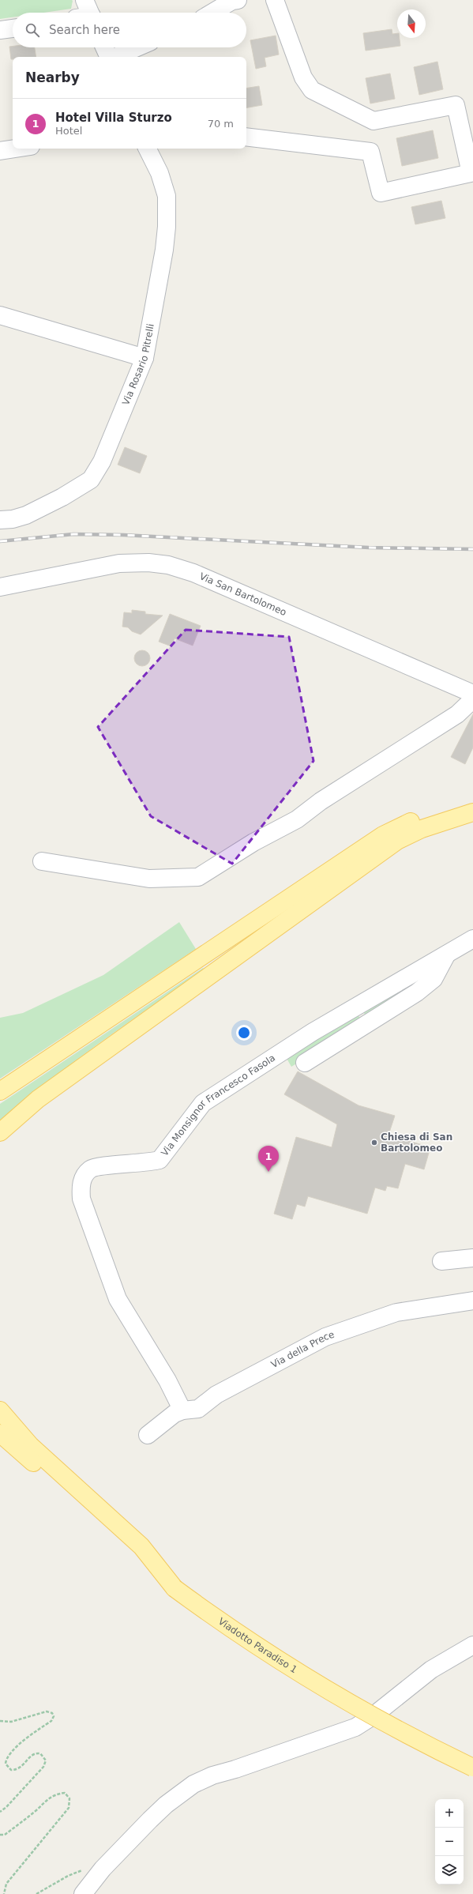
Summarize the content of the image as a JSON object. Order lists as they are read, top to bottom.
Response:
{
  "streets": {
    "main road": ["Viadotto Paradiso 1"],
    "street": [
      "Via Rosario Pitrelli",
      "Via San Bartolomeo",
      "Via Monsignor Francesco Fasola",
      "Via della Prece"
    ]
  },
  "crossings": [
    ["Via Monsignor Francesco Fasola", "Via della Prece"]
  ],
  "places": ["Chiesa di San Bartolomeo"],
  "north": "bottom",
  "page": {
    "search": "Search here",
    "heading": "Nearby",
    "list": [
      {
        "mark": "1",
        "name": "Hotel Villa Sturzo",
        "note": "Hotel",
        "value": "70 m"
      }
    ],
    "pins": "1",
    "map_buttons": ["+", "−"]
  }
}
